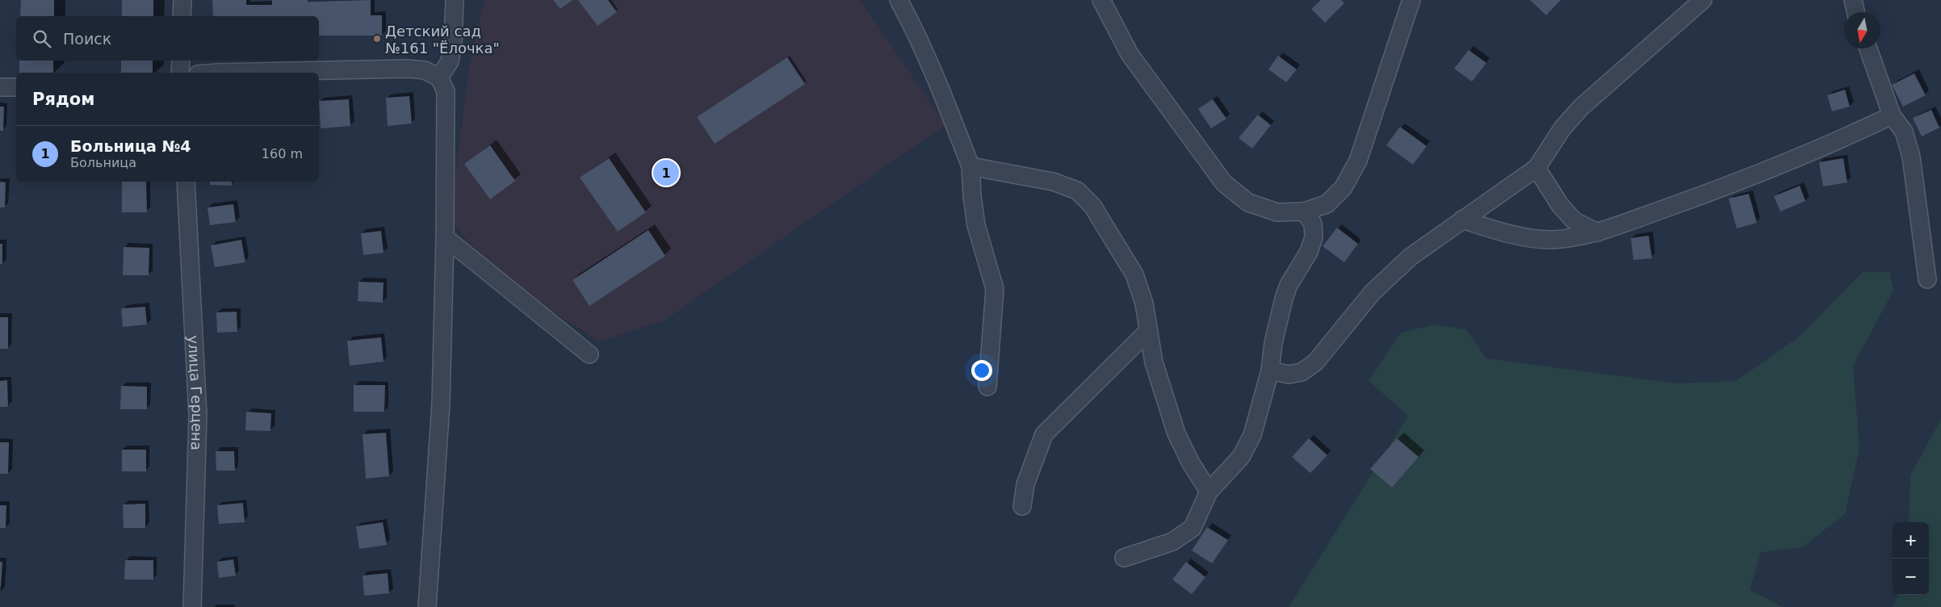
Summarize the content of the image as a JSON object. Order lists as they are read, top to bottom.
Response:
{
  "streets": {
    "street": ["улица Герцена"]
  },
  "places": ["Детский сад №161 \"Ёлочка\""],
  "north": "bottom",
  "page": {
    "search": "Поиск",
    "heading": "Рядом",
    "list": [
      {
        "mark": "1",
        "name": "Больница №4",
        "note": "Больница",
        "value": "160 m"
      }
    ],
    "pins": "1",
    "map_buttons": ["+", "−"]
  }
}
